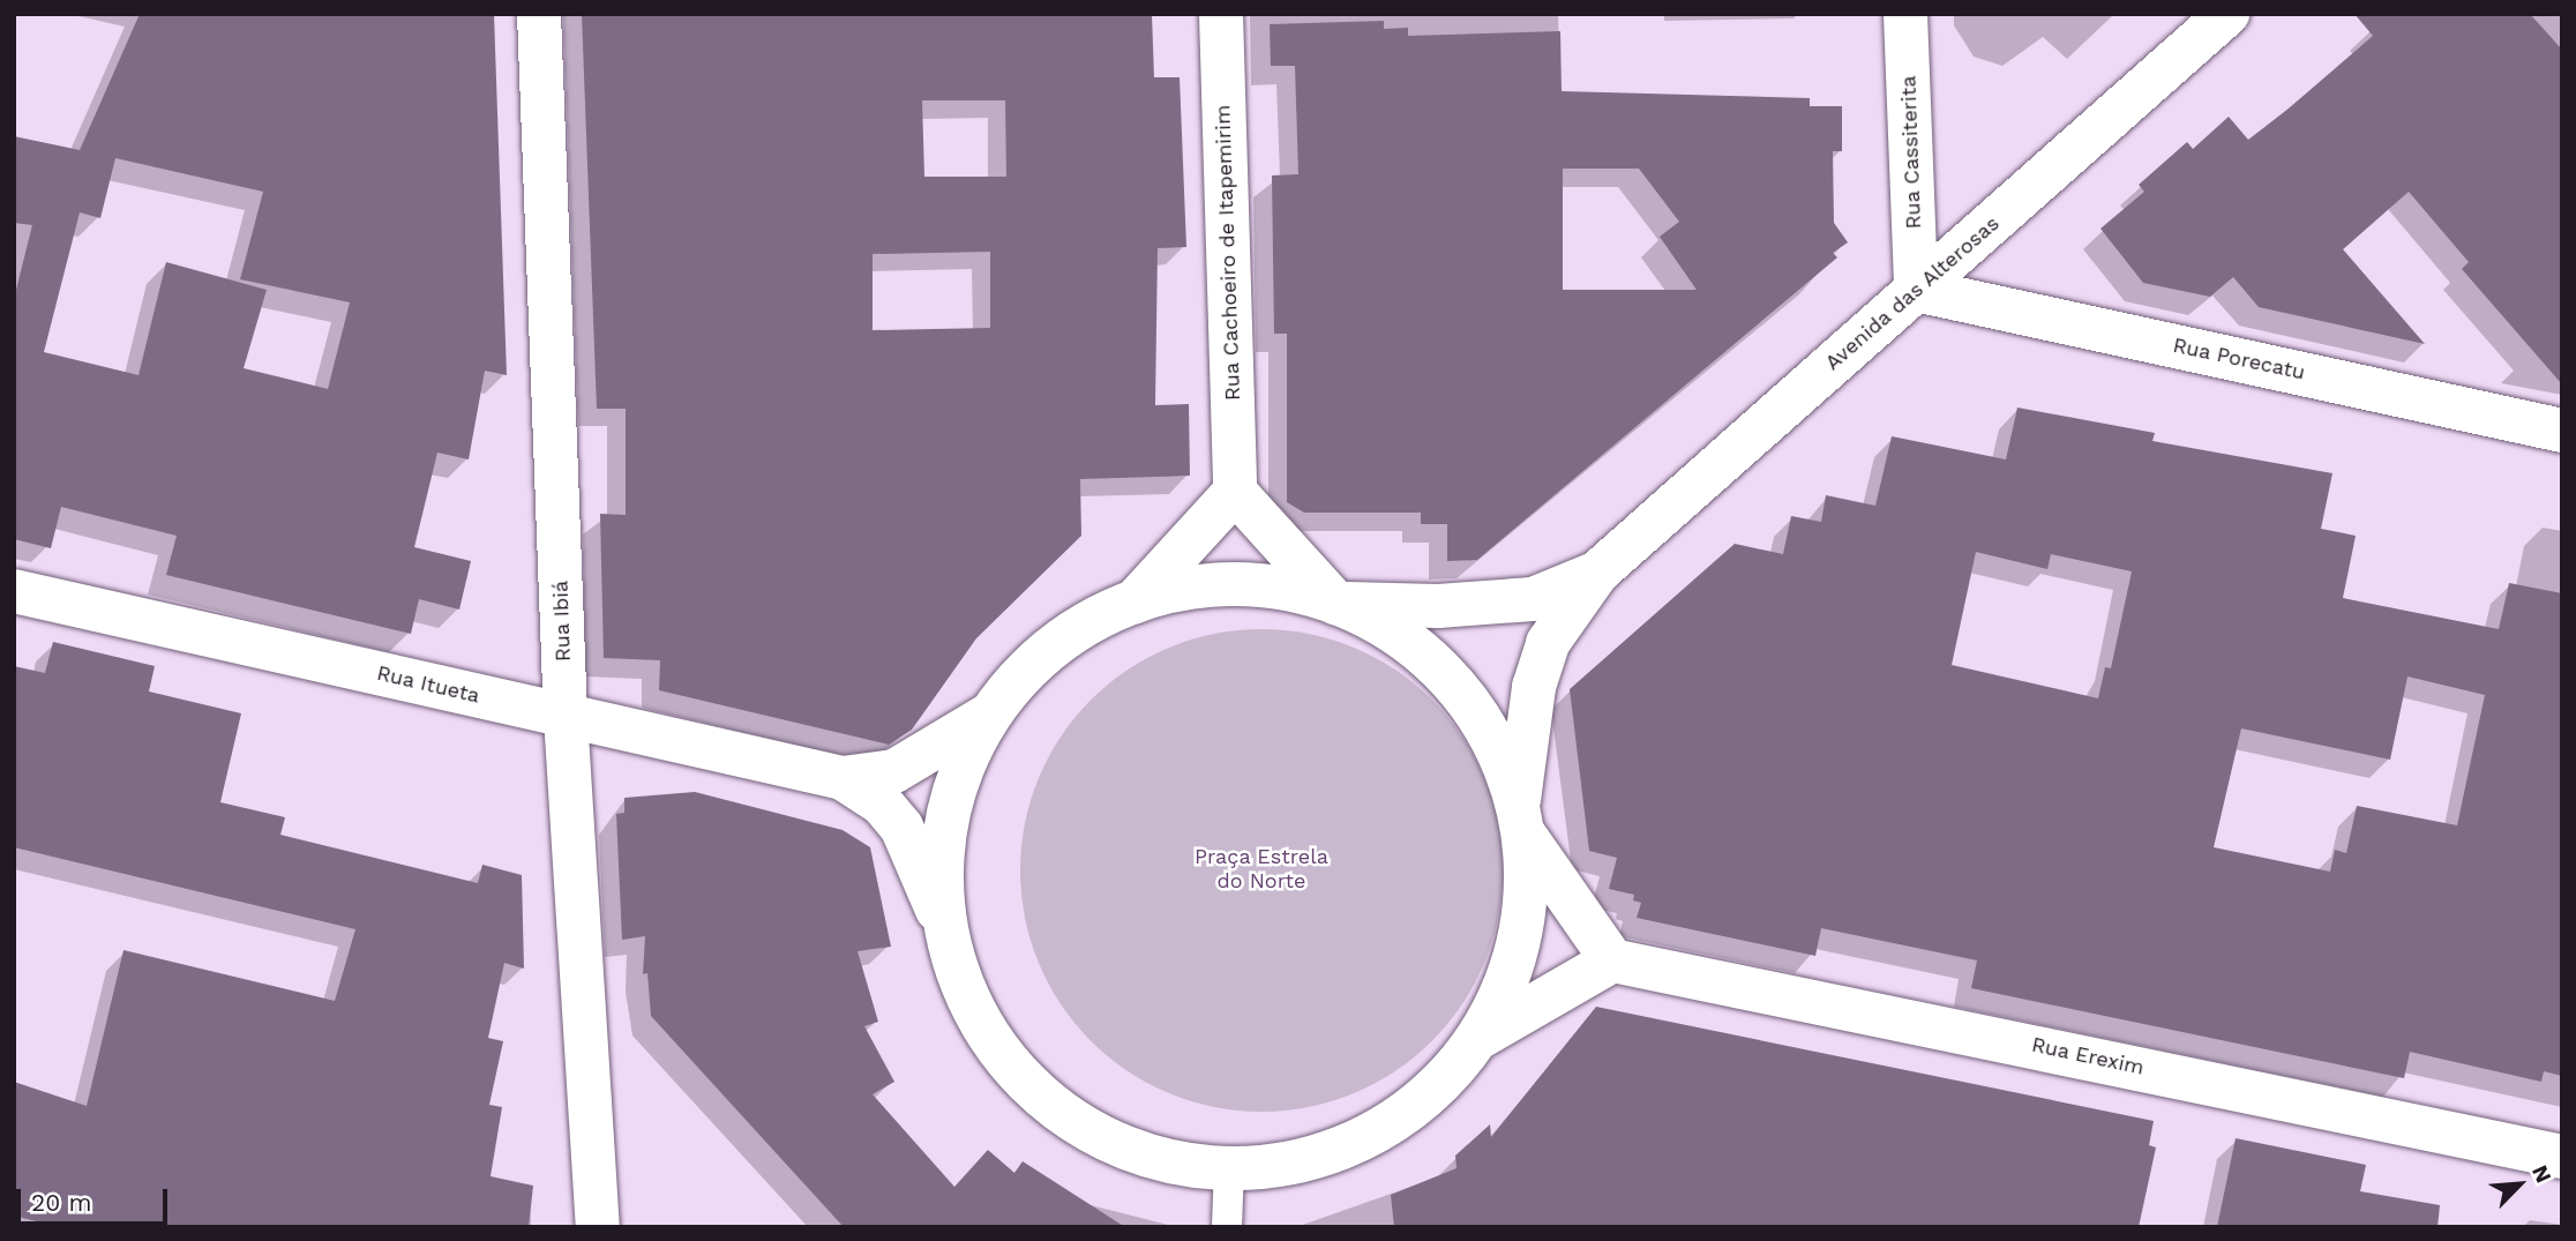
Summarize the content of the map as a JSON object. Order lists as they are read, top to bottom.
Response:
{
  "streets": {
    "street": [
      "Rua Cassiterita",
      "Rua Cachoeiro de Itapemirim",
      "Avenida das Alterosas",
      "Rua Porecatu",
      "Rua Ibiá",
      "Rua Itueta",
      "Rua Erexim"
    ]
  },
  "crossings": [
    ["Rua Cassiterita", "Avenida das Alterosas"],
    ["Rua Cassiterita", "Rua Porecatu"],
    ["Avenida das Alterosas", "Rua Porecatu"],
    ["Rua Ibiá", "Rua Itueta"]
  ],
  "parks": ["Praça Estrela do Norte"],
  "scale_bar": "20 m",
  "north": "top right"
}
